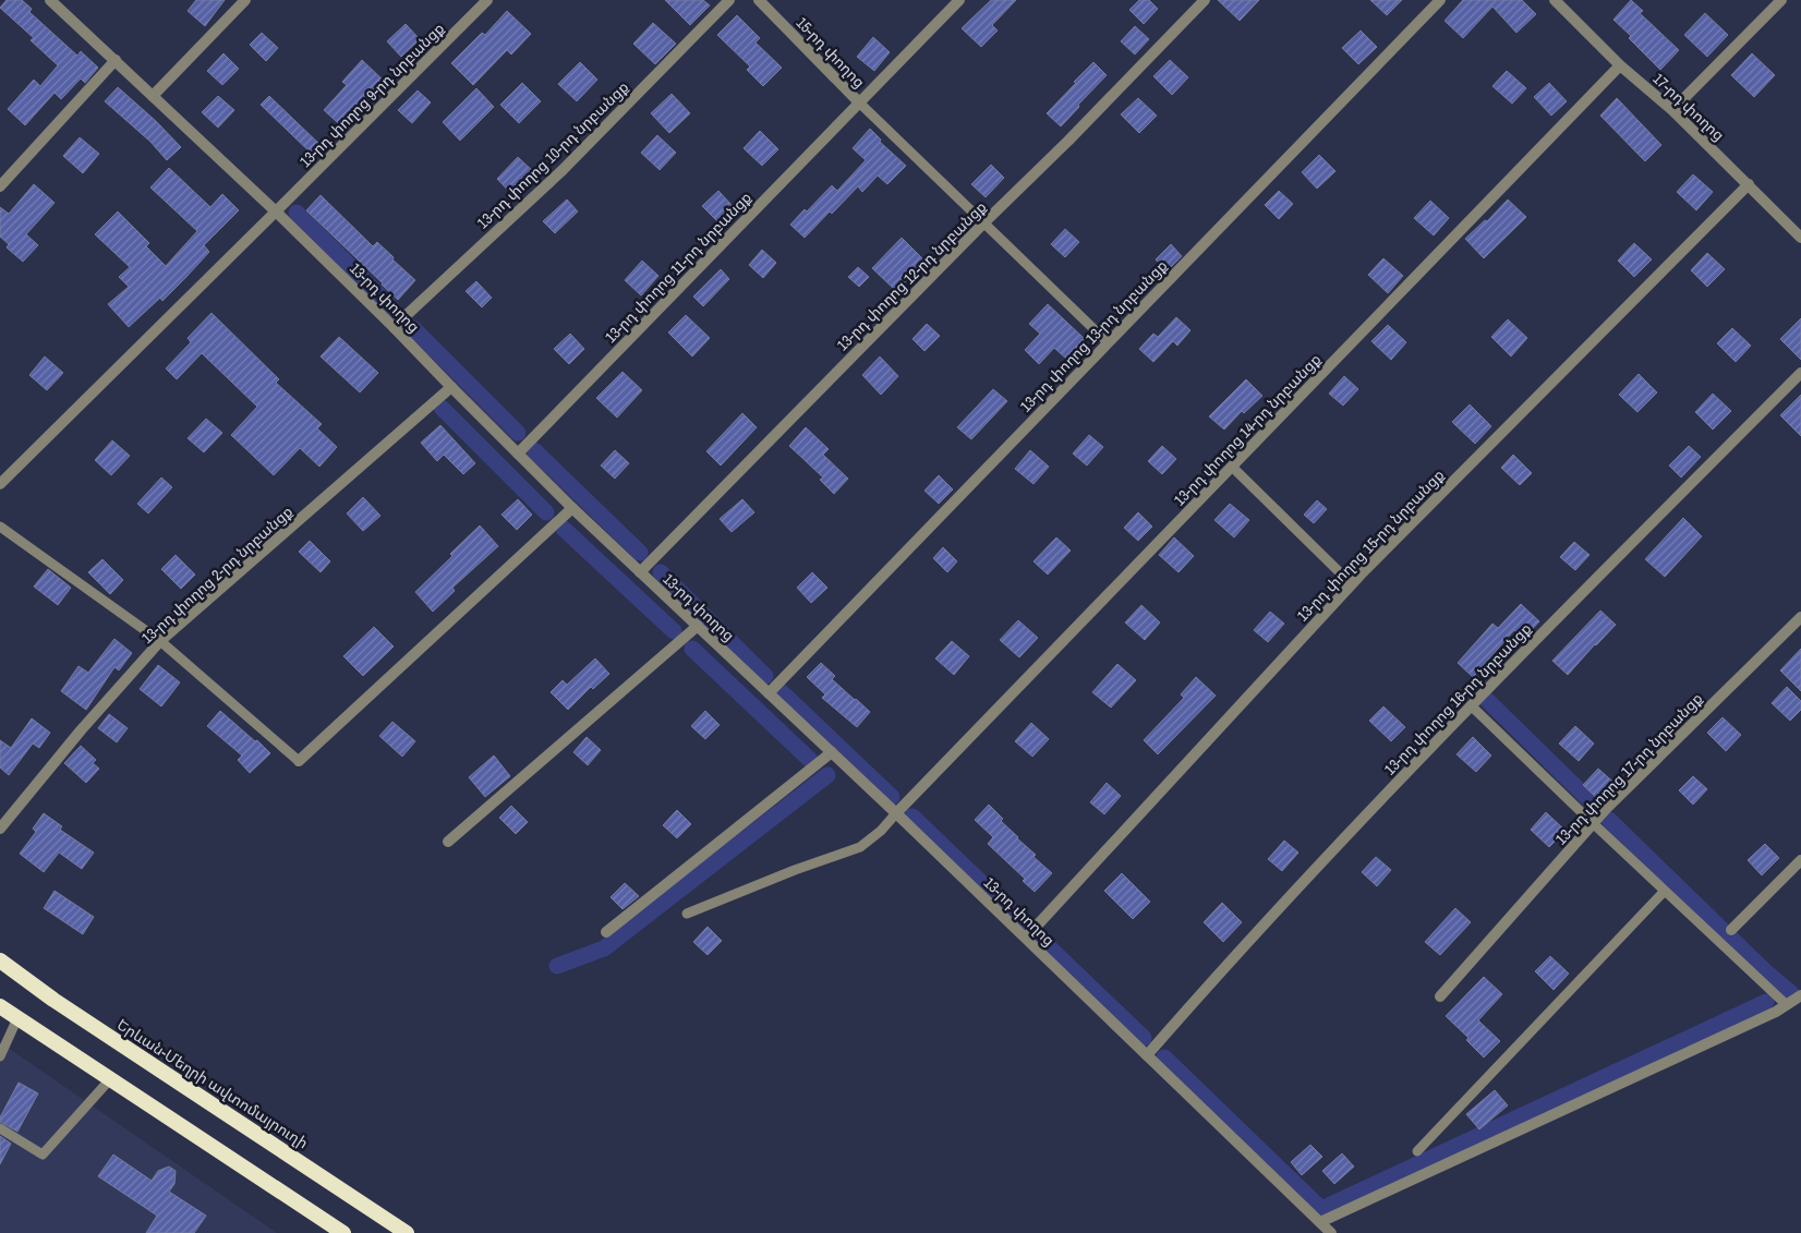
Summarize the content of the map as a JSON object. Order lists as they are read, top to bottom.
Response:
{
  "streets": {
    "highway": ["Երևան-Մեղրի ավտոմայրուղի"],
    "street": [
      "15-րդ փողոց",
      "13-րդ փողոց 9-րդ նրբանցք",
      "17-րդ փողոց",
      "13-րդ փողոց 10-րդ նրբանցք",
      "13-րդ փողոց 11-րդ նրբանցք",
      "13-րդ փողոց 12-րդ նրբանցք",
      "13-րդ փողոց",
      "13-րդ փողոց 13-րդ նրբանցք",
      "13-րդ փողոց 14-րդ նրբանցք",
      "13-րդ փողոց 15-րդ նրբանցք",
      "13-րդ փողոց 2-րդ նրբանցք",
      "13-րդ փողոց 16-րդ նրբանցք",
      "13-րդ փողոց 17-րդ նրբանցք"
    ]
  },
  "crossings": [
    ["15-րդ փողոց", "13-րդ փողոց 11-րդ նրբանցք"],
    ["13-րդ փողոց 9-րդ նրբանցք", "13-րդ փողոց"],
    ["17-րդ փողոց", "13-րդ փողոց 14-րդ նրբանցք"],
    ["17-րդ փողոց", "13-րդ փողոց 15-րդ նրբանցք"],
    ["13-րդ փողոց 10-րդ նրբանցք", "13-րդ փողոց"],
    ["13-րդ փողոց 11-րդ նրբանցք", "13-րդ փողոց"],
    ["13-րդ փողոց 12-րդ նրբանցք", "13-րդ փողոց"],
    ["13-րդ փողոց", "13-րդ փողոց 13-րդ նրբանցք"],
    ["13-րդ փողոց", "13-րդ փողոց 14-րդ նրբանցք"],
    ["13-րդ փողոց", "13-րդ փողոց 15-րդ նրբանցք"],
    ["13-րդ փողոց", "13-րդ փողոց 2-րդ նրբանցք"],
    ["13-րդ փողոց", "13-րդ փողոց 16-րդ նրբանցք"]
  ]
}
